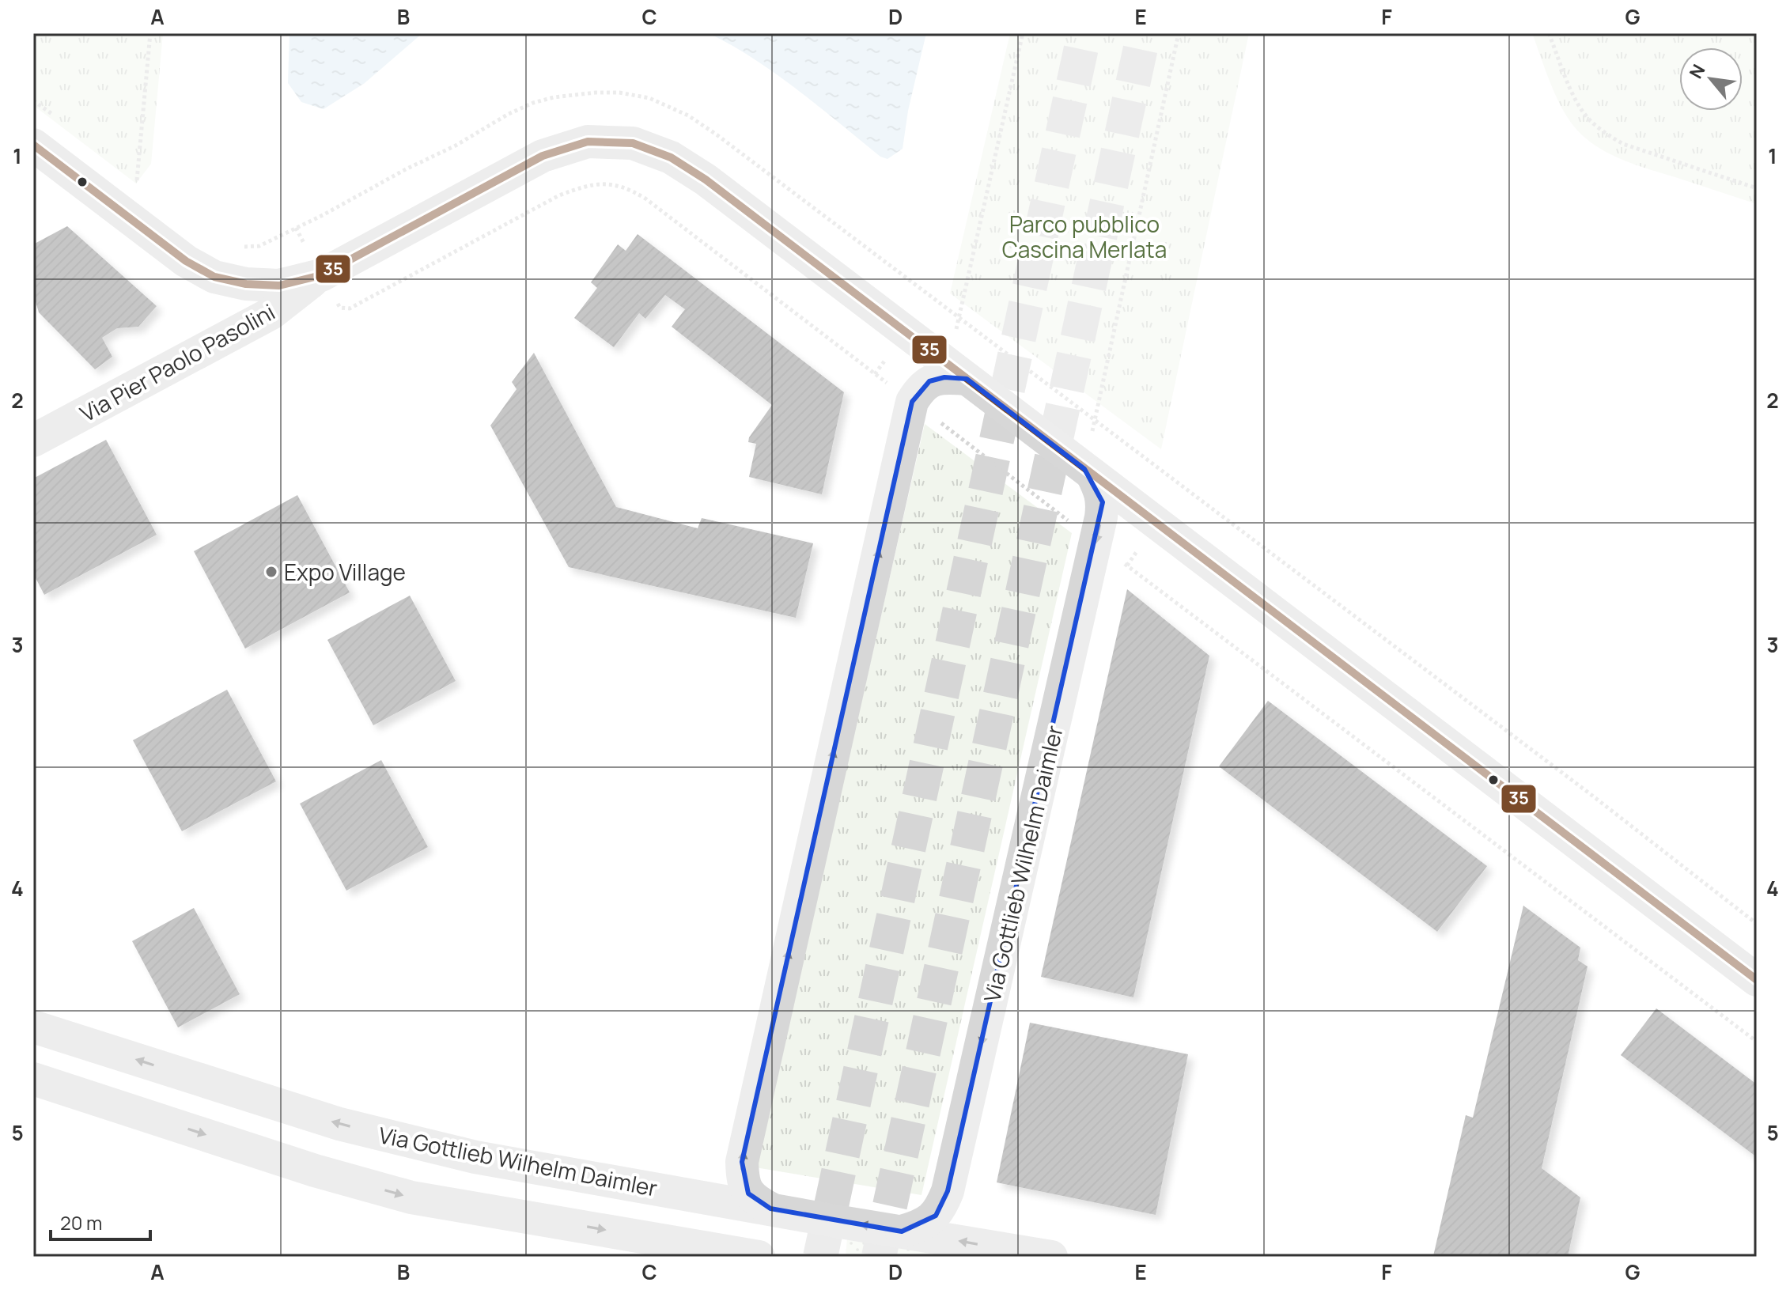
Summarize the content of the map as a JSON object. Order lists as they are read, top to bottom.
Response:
{
  "streets": {
    "street": ["Via Pier Paolo Pasolini", "Via Gottlieb Wilhelm Daimler"]
  },
  "crossings": [
    ["Via Pier Paolo Pasolini", "Via Gottlieb Wilhelm Daimler"]
  ],
  "parks": ["Parco pubblico Cascina Merlata"],
  "places": ["Expo Village"],
  "lines": ["transit line 35"],
  "scale_bar": "20 m",
  "north": "top left",
  "grid": {
    "columns": [
      "A",
      "B",
      "C",
      "D",
      "E",
      "F",
      "G"
    ],
    "rows": [
      "1",
      "2",
      "3",
      "4",
      "5"
    ]
  }
}
